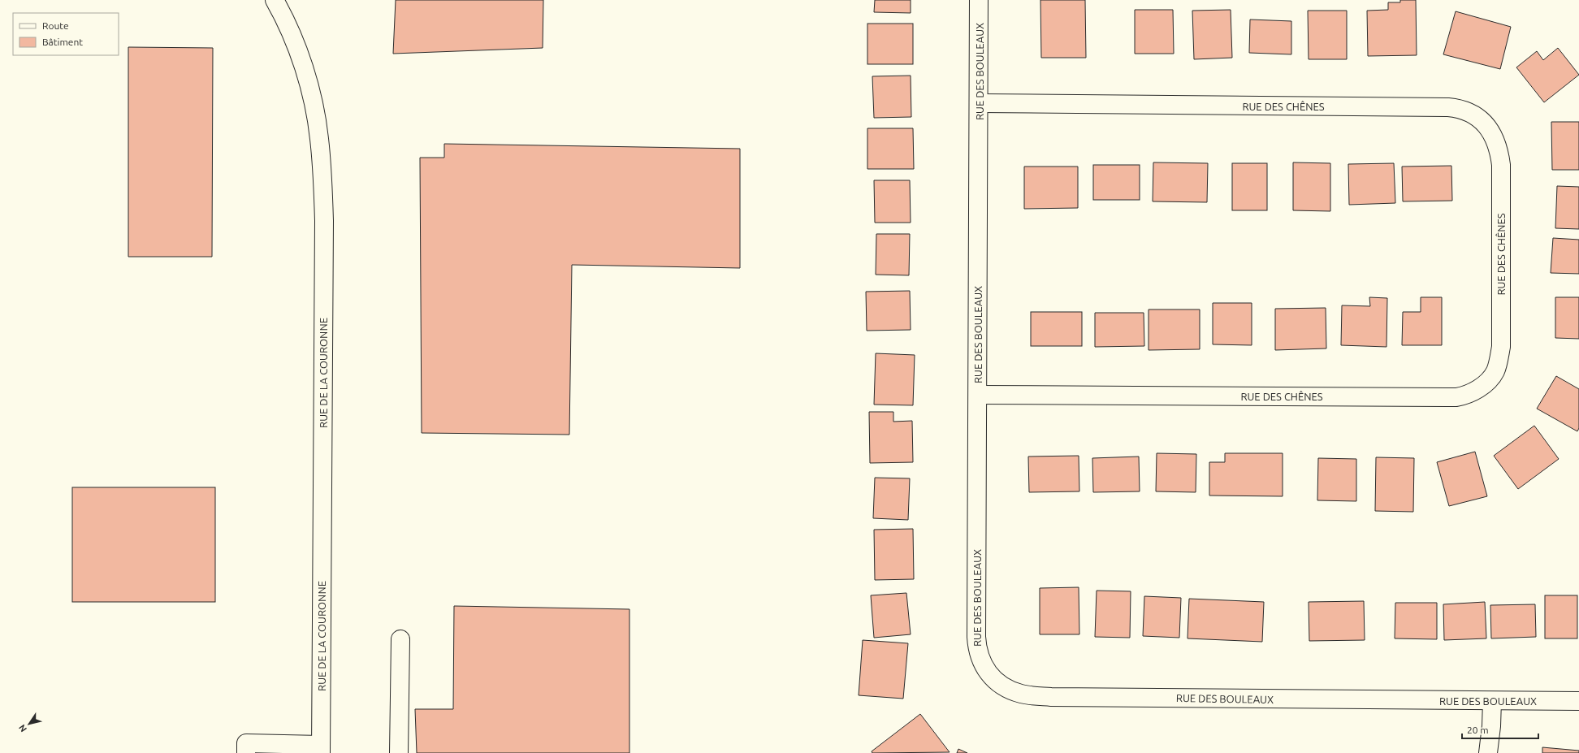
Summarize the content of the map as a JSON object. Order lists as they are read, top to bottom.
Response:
{
  "streets": {
    "street": ["RUE DES BOULEAUX", "RUE DES CHÊNES", "RUE DE LA COURONNE"]
  },
  "crossings": [
    ["RUE DES BOULEAUX", "RUE DES CHÊNES"]
  ],
  "legend": ["Route", "Bâtiment"],
  "scale_bar": "20 m",
  "north": "bottom left"
}
